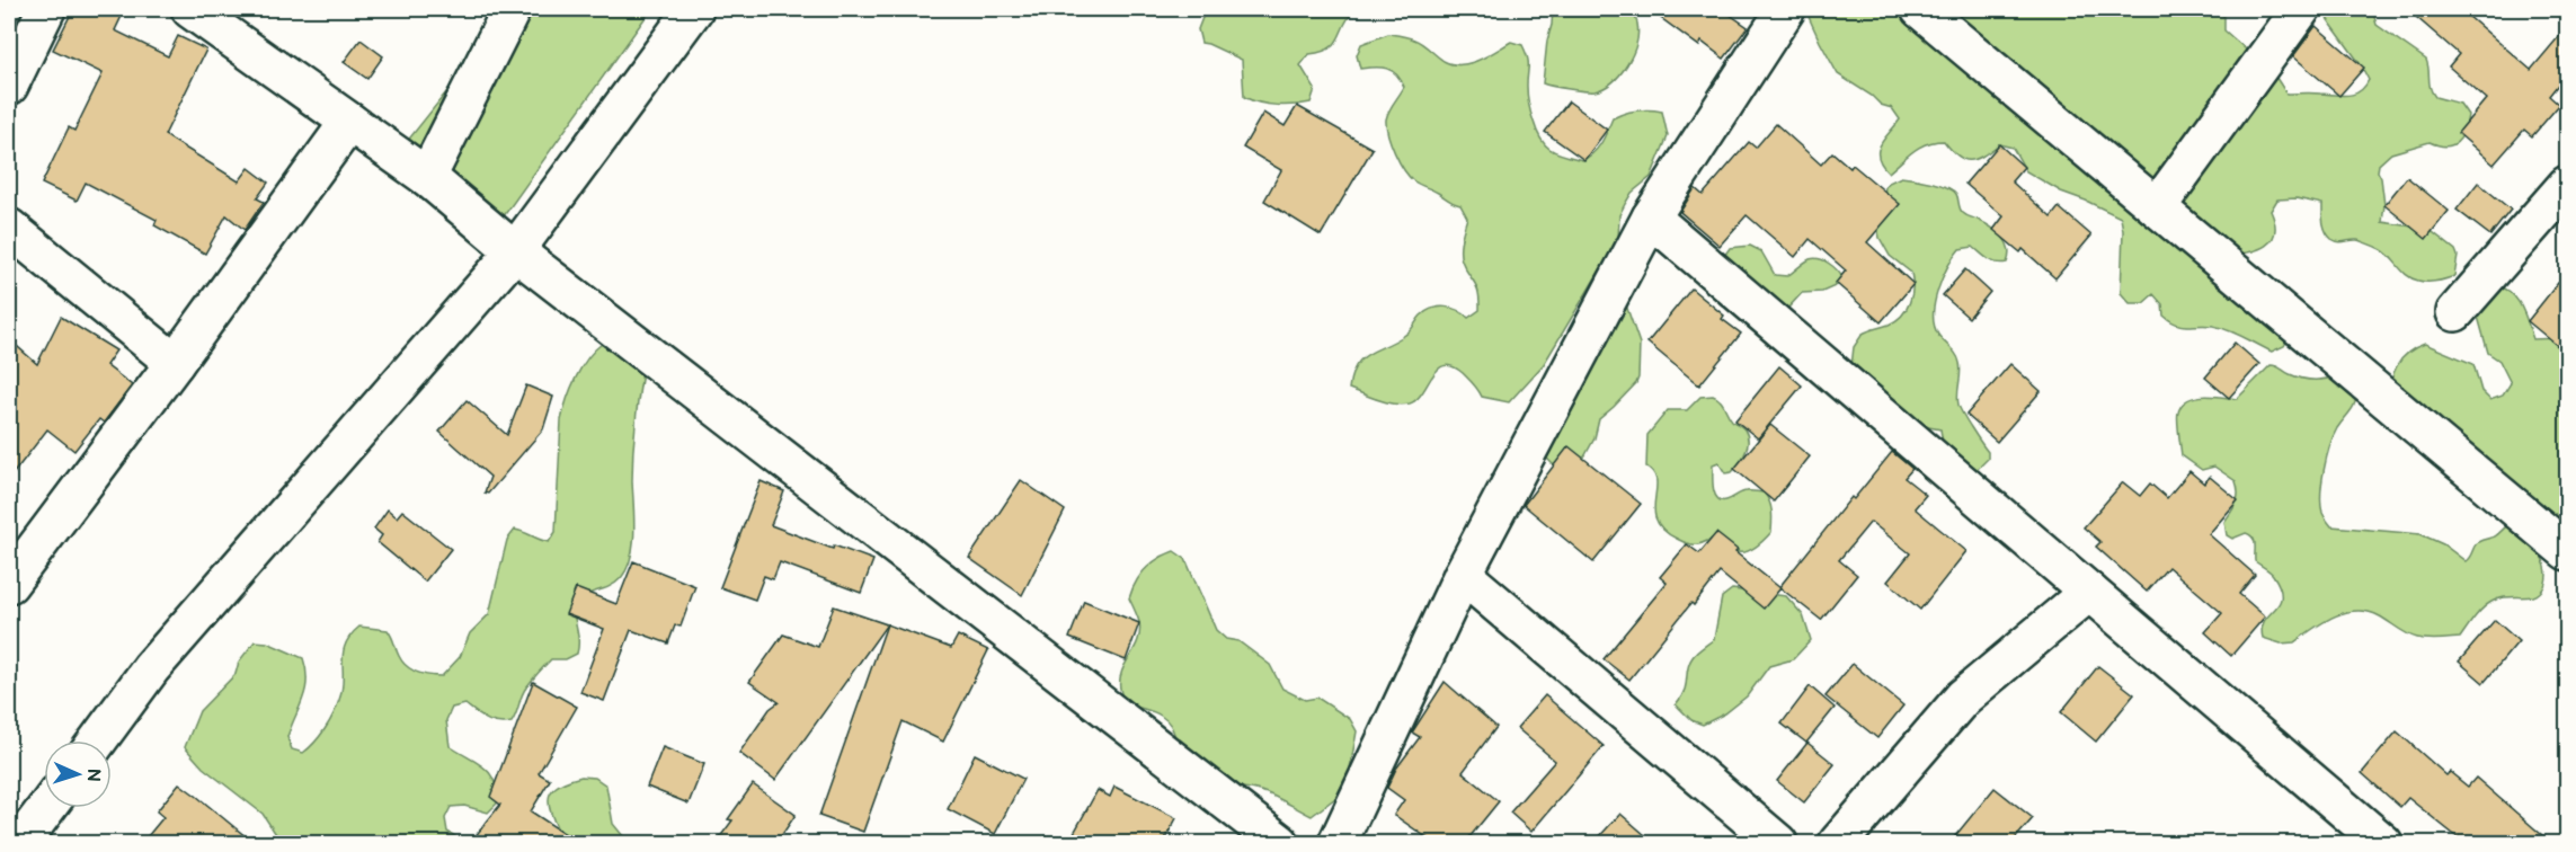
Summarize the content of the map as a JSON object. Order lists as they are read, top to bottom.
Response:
{
  "north": "right"
}
